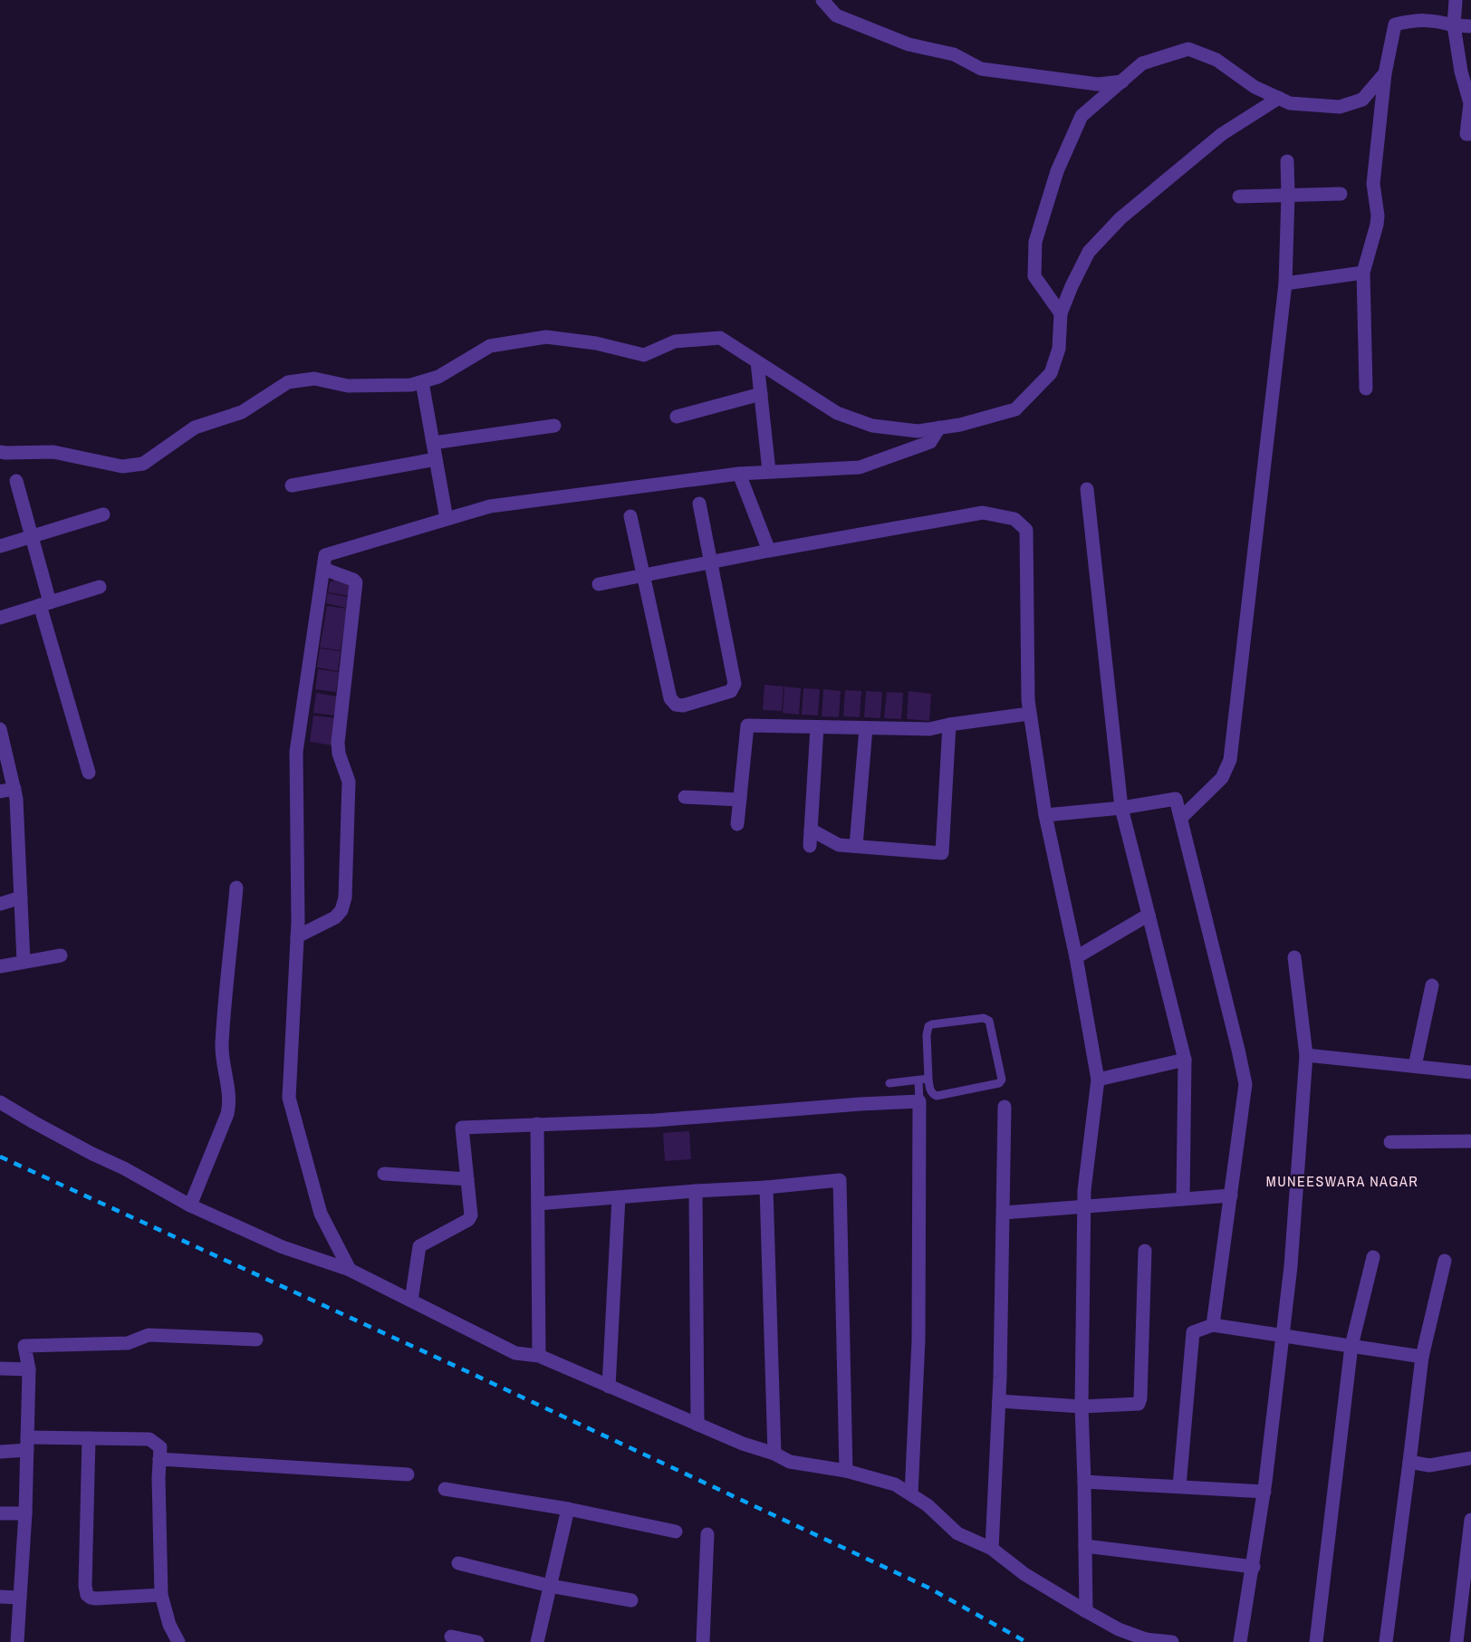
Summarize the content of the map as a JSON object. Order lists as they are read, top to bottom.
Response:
{
  "districts": ["MUNEESWARA NAGAR"]
}
